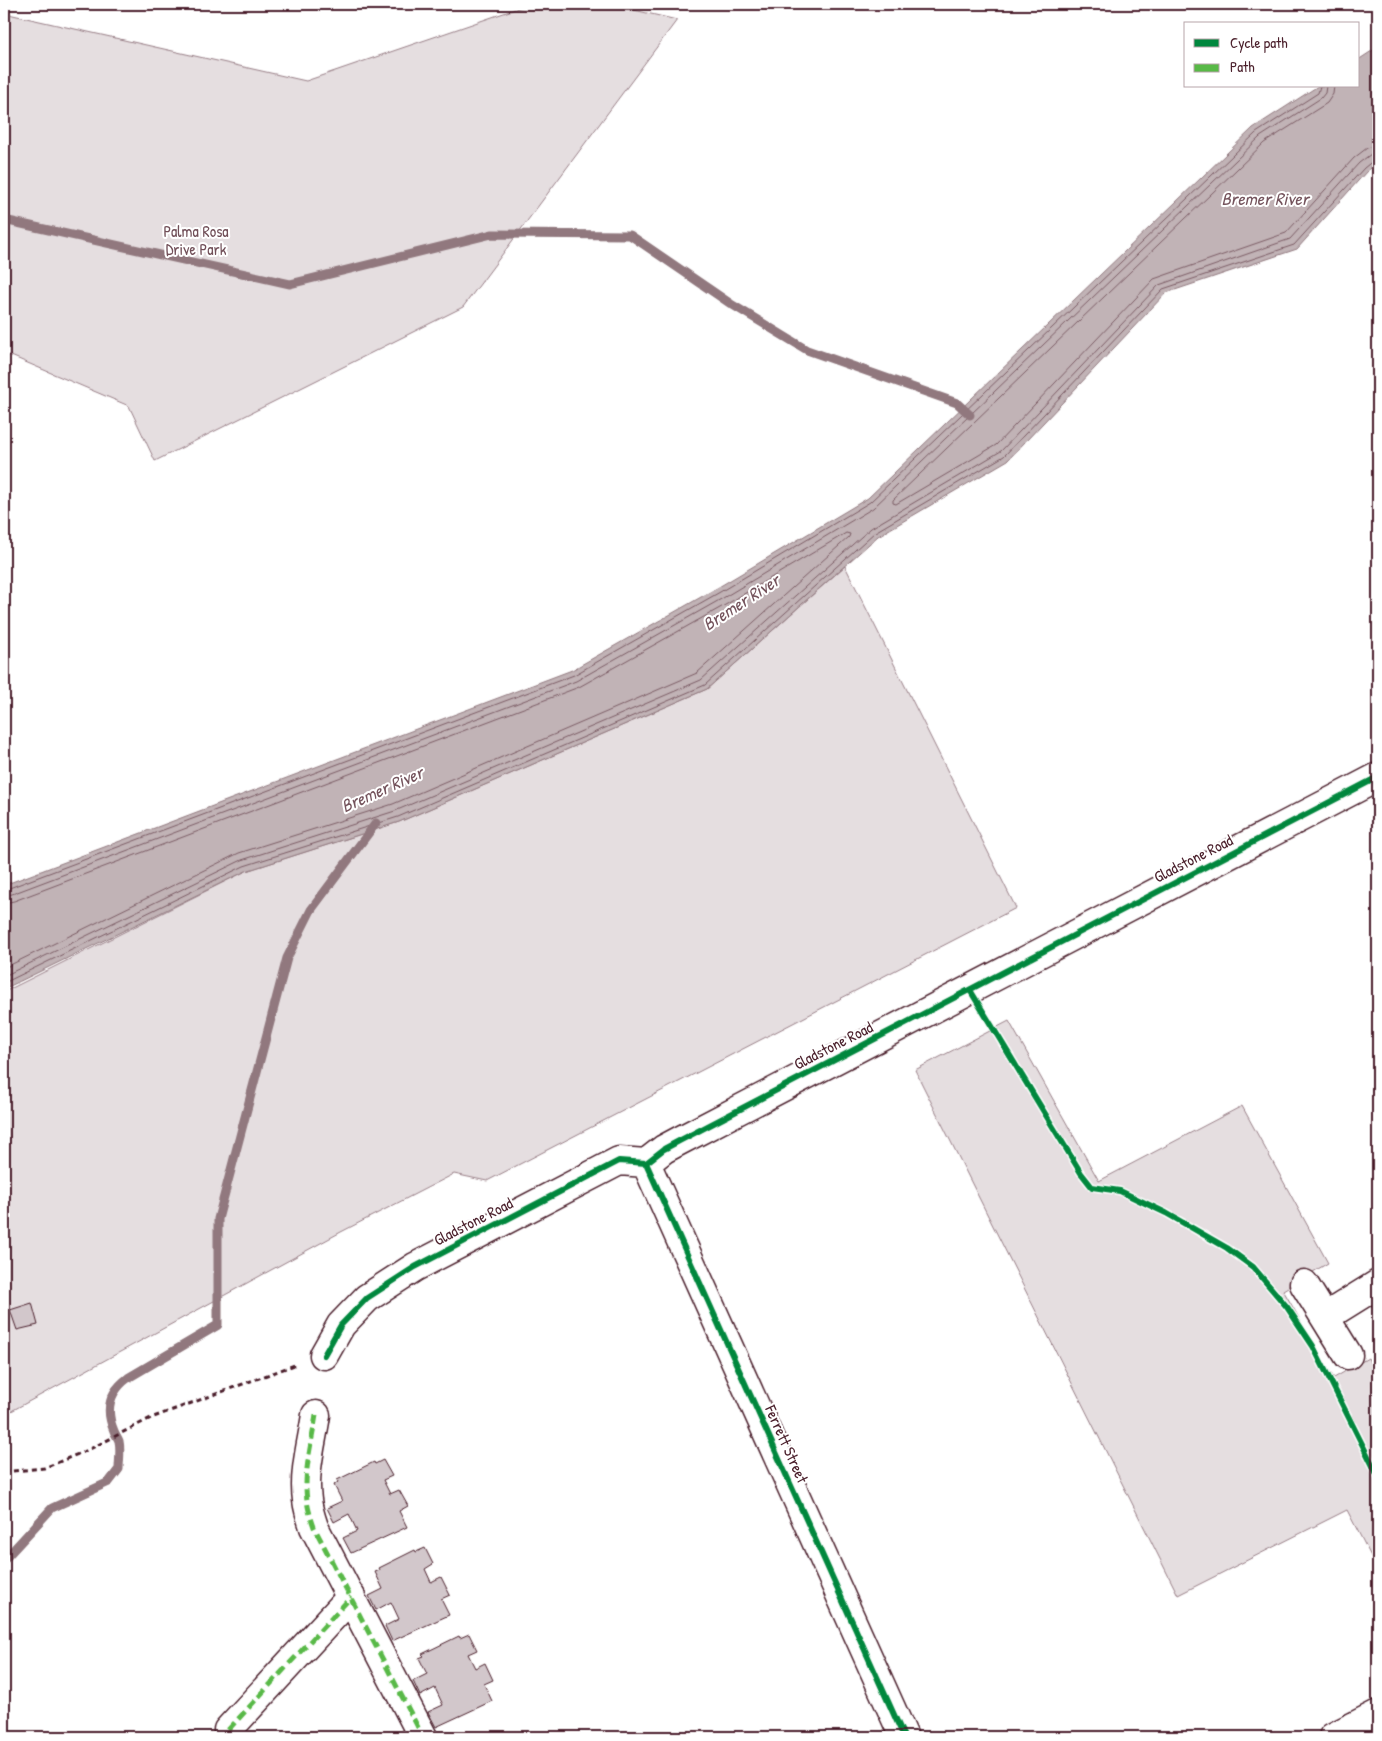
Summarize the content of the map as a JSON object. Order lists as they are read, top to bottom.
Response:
{
  "streets": {
    "street": ["Gladstone Road", "Ferrett Street"]
  },
  "crossings": [
    ["Gladstone Road", "Ferrett Street"]
  ],
  "water": ["Bremer River"],
  "parks": ["Palma Rosa Drive Park"],
  "legend": ["Cycle path", "Path"]
}
